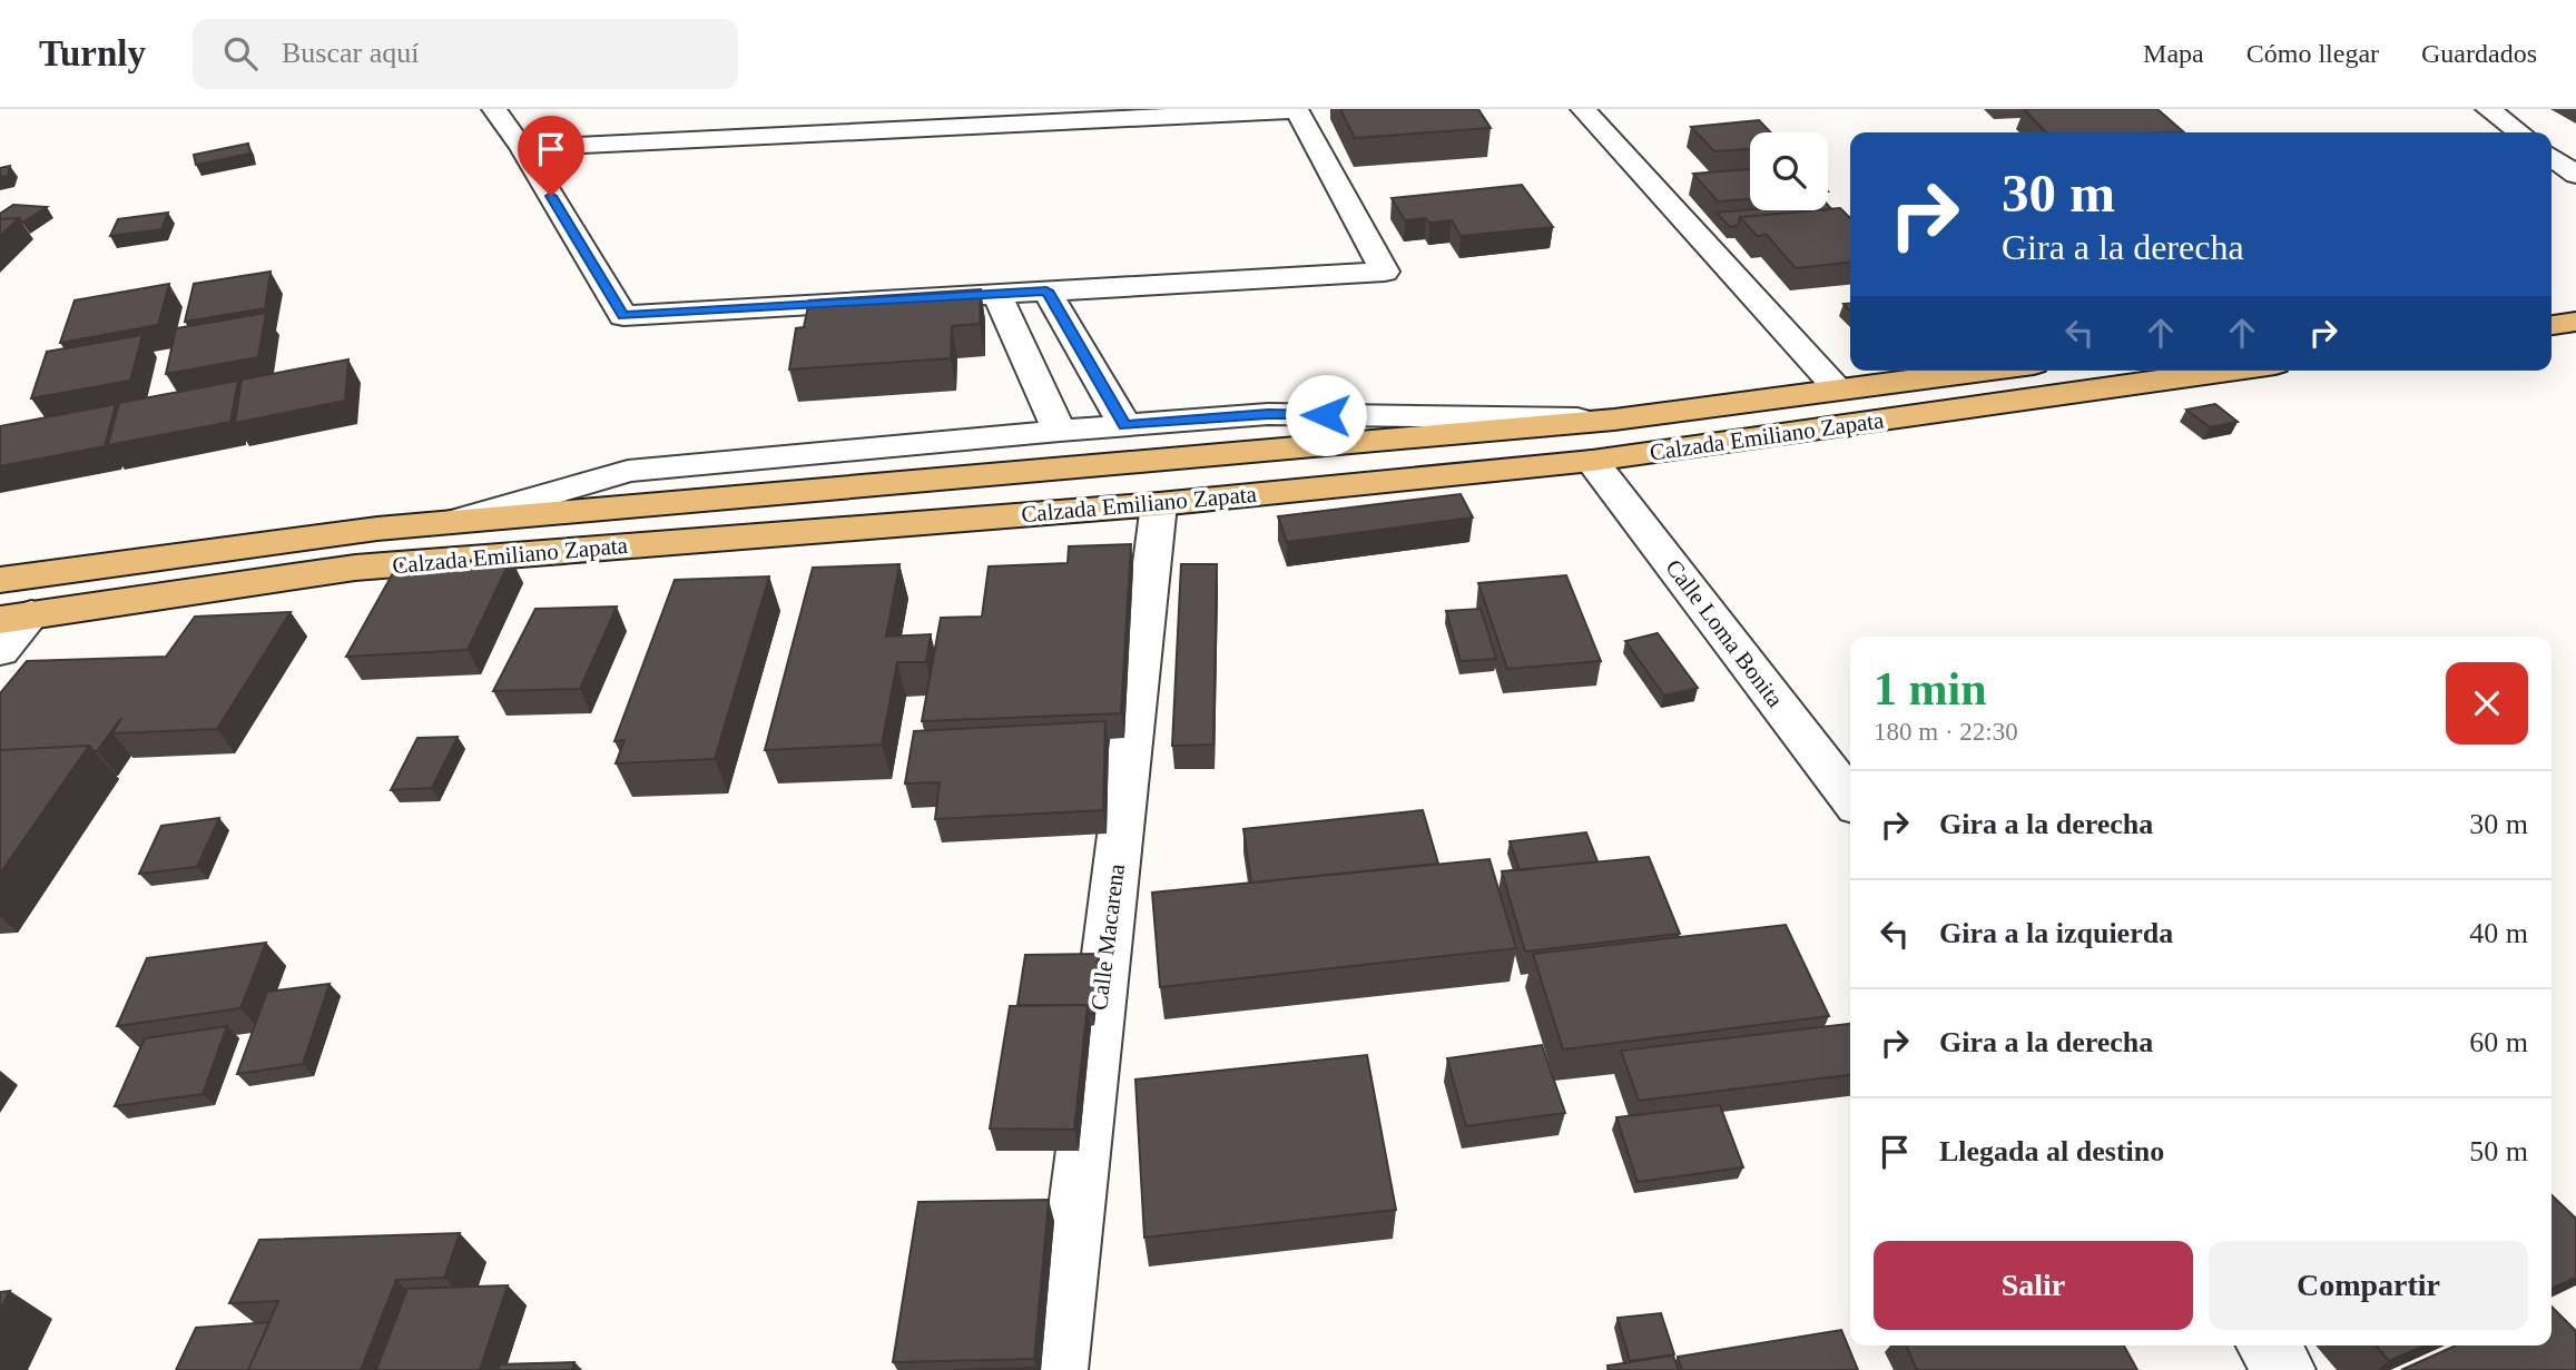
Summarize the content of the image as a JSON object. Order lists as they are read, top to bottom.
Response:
{
  "streets": {
    "main road": ["Calzada Emiliano Zapata"],
    "street": ["Calle Loma Bonita", "Calle Macarena"]
  },
  "crossings": [
    ["Calzada Emiliano Zapata", "Calle Loma Bonita"],
    ["Calzada Emiliano Zapata", "Calle Macarena"]
  ],
  "page": {
    "header": "Turnly",
    "search": "Buscar aquí",
    "nav": ["Mapa", "Cómo llegar", "Guardados"],
    "turn": ["30 m", "Gira a la derecha"],
    "heading": ["1 min", "180 m · 22:30"],
    "list": [
      {
        "name": "Gira a la derecha",
        "value": "30 m"
      },
      {
        "name": "Gira a la izquierda",
        "value": "40 m"
      },
      {
        "name": "Gira a la derecha",
        "value": "60 m"
      },
      {
        "name": "Llegada al destino",
        "value": "50 m"
      }
    ],
    "buttons": ["Salir", "Compartir"]
  }
}
